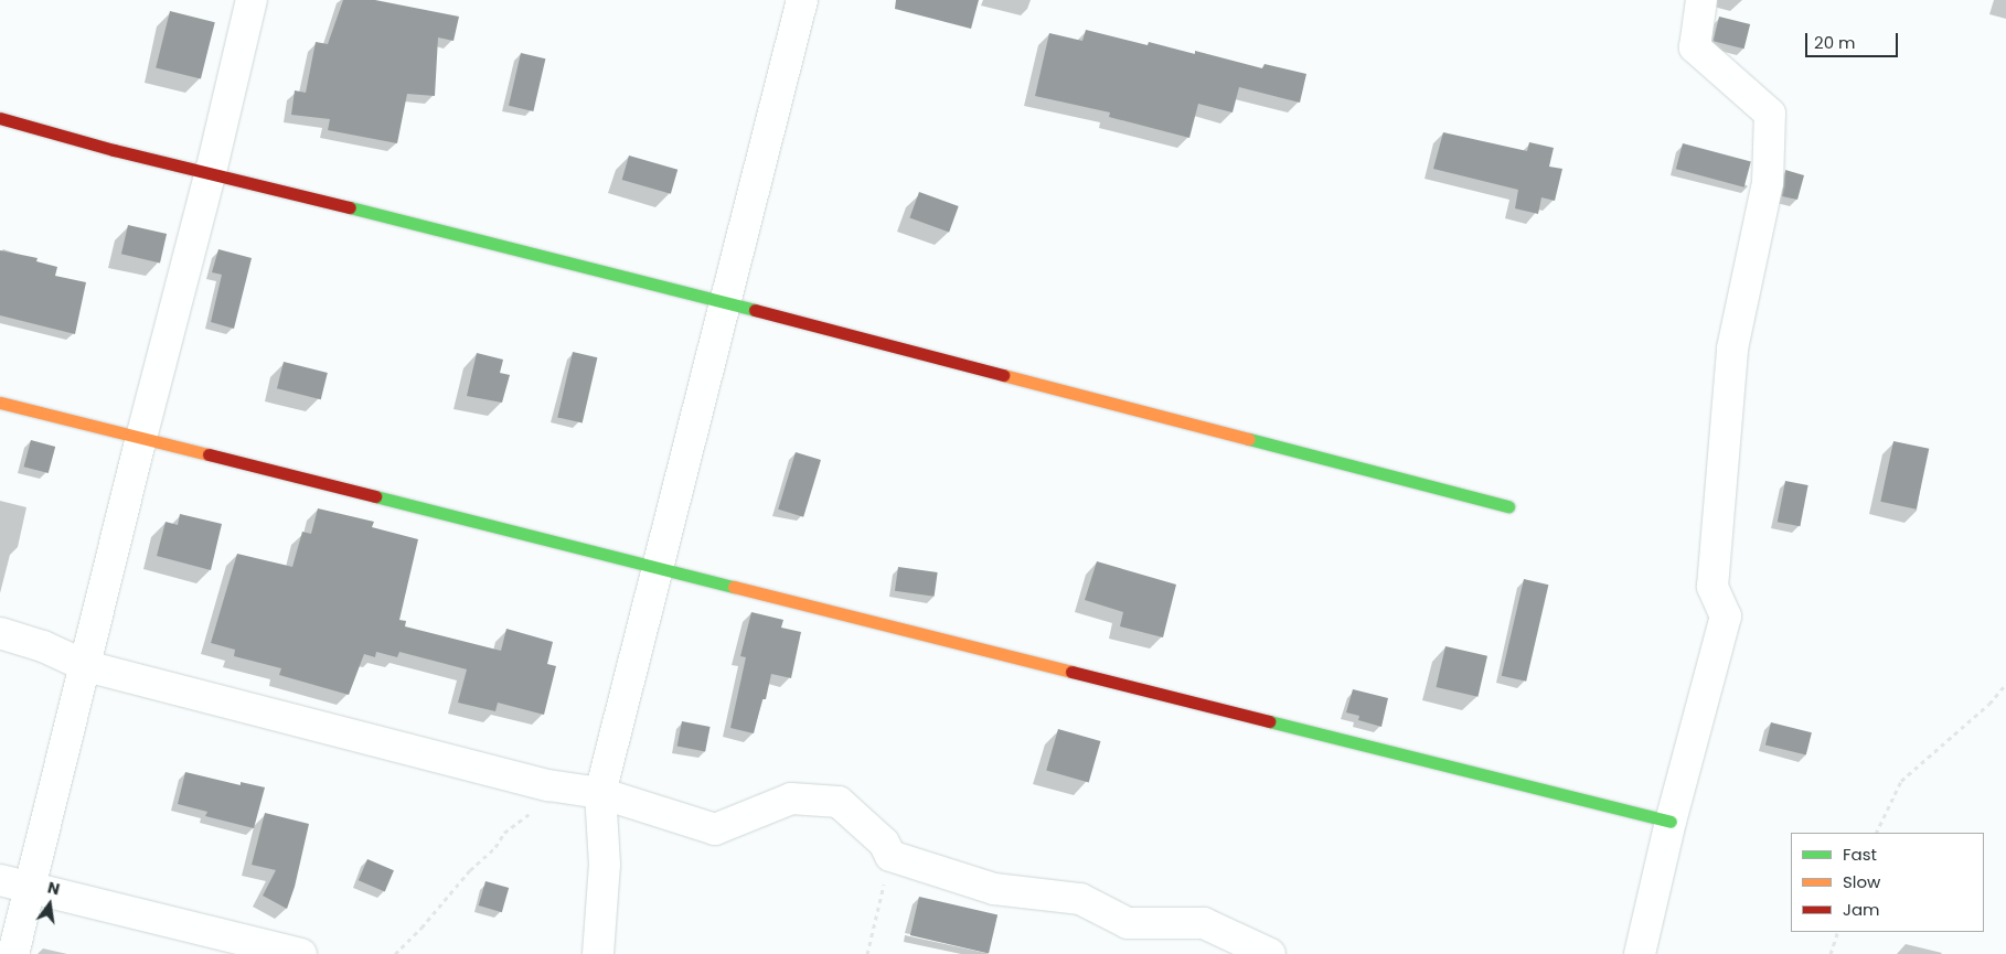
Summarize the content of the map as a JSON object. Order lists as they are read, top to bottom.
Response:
{
  "legend": ["Fast", "Slow", "Jam"],
  "scale_bar": "20 m",
  "north": "top"
}
